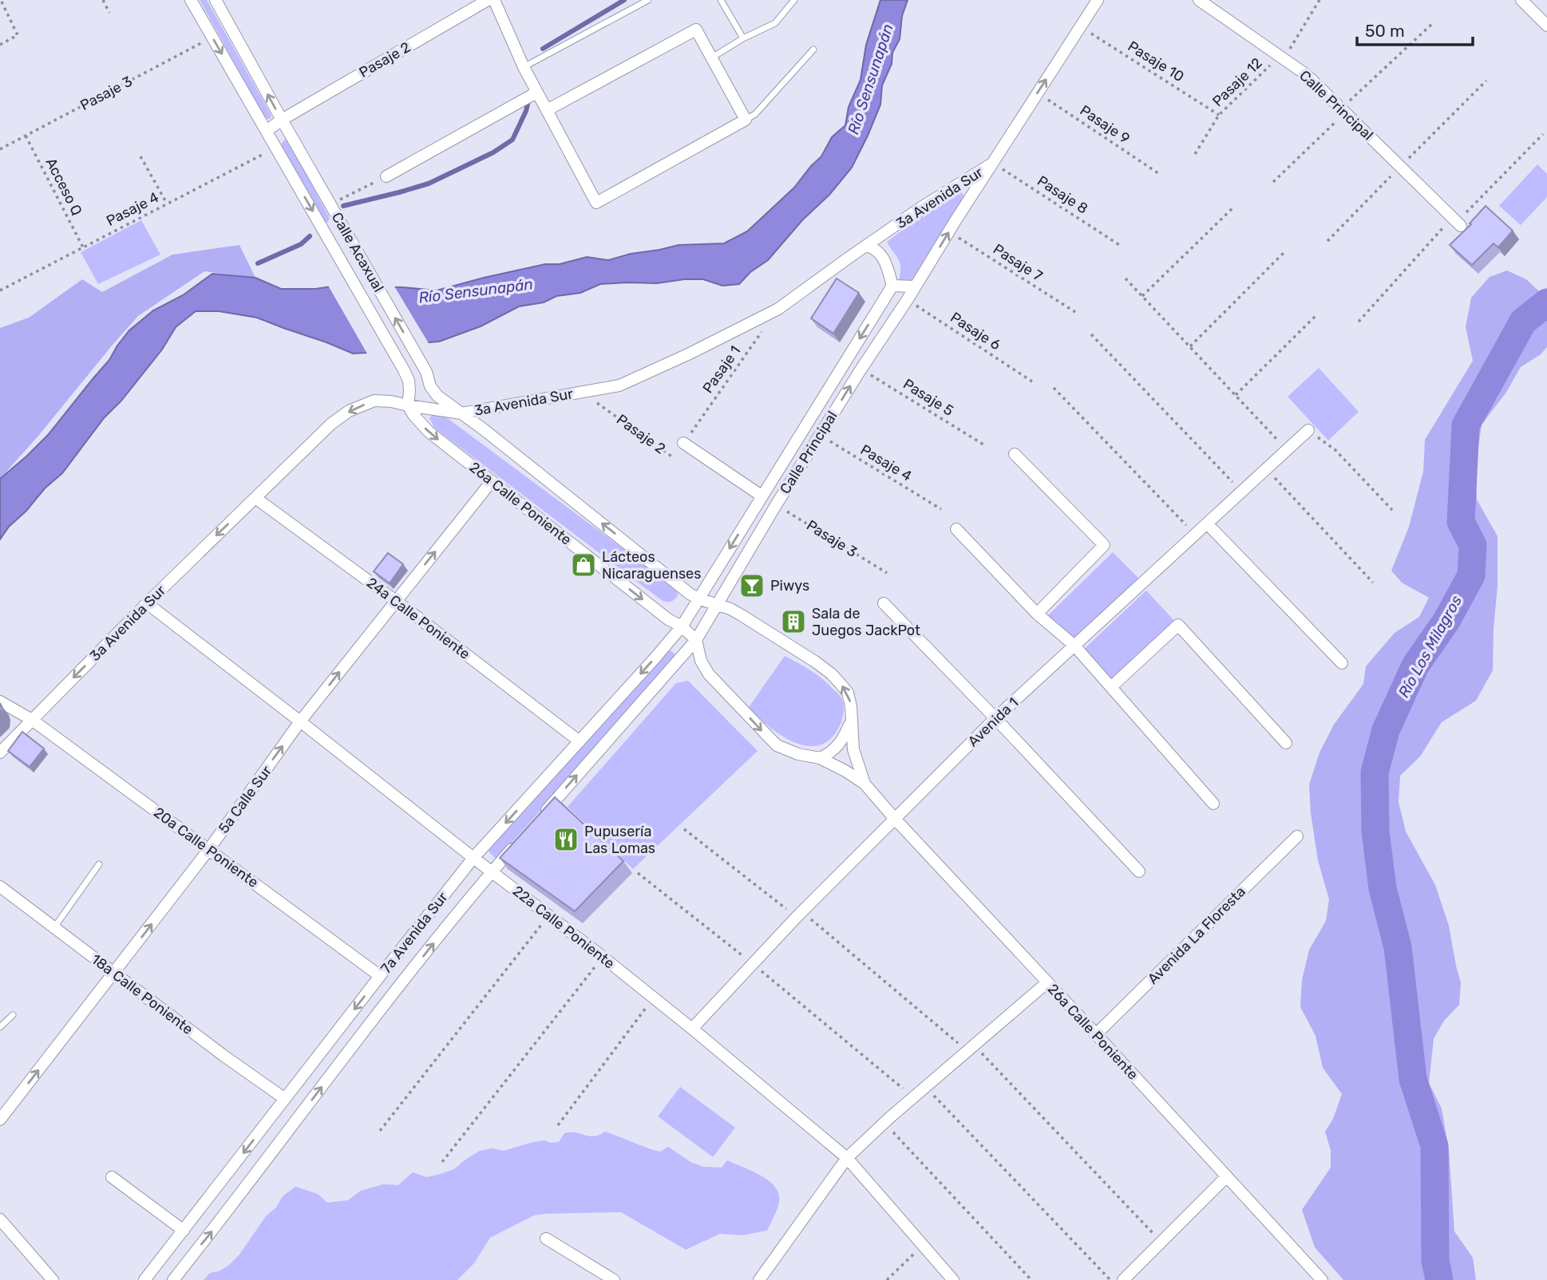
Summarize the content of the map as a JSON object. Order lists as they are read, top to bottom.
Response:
{
  "streets": {
    "street": [
      "Pasaje 2",
      "Calle Principal",
      "3a Avenida Sur",
      "Calle Acaxual",
      "26a Calle Poniente",
      "24a Calle Poniente",
      "Avenida 1",
      "5a Calle Sur",
      "20a Calle Poniente",
      "22a Calle Poniente",
      "7a Avenida Sur",
      "Avenida La Floresta",
      "18a Calle Poniente"
    ],
    "path": [
      "Pasaje 10",
      "Pasaje 12",
      "Pasaje 3",
      "Pasaje 9",
      "Acceso Q",
      "Pasaje 8",
      "Pasaje 4",
      "Pasaje 7",
      "Pasaje 6",
      "Pasaje 1",
      "Pasaje 5"
    ]
  },
  "crossings": [
    ["Pasaje 2", "3a Avenida Sur"],
    ["Pasaje 2", "Calle Acaxual"],
    ["Pasaje 10", "Pasaje 12"],
    ["Pasaje 10", "Calle Principal"],
    ["Pasaje 12", "Calle Principal"],
    ["Pasaje 3", "Calle Principal"],
    ["Pasaje 3", "Acceso Q"],
    ["Pasaje 3", "Calle Acaxual"],
    ["Calle Principal", "Pasaje 9"],
    ["Calle Principal", "Pasaje 8"],
    ["Calle Principal", "3a Avenida Sur"],
    ["Calle Principal", "Pasaje 4"],
    ["Calle Principal", "Pasaje 7"],
    ["Calle Principal", "Pasaje 6"],
    ["Calle Principal", "Pasaje 5"],
    ["Calle Principal", "26a Calle Poniente"],
    ["Calle Principal", "7a Avenida Sur"],
    ["Acceso Q", "Pasaje 4"],
    ["Pasaje 8", "3a Avenida Sur"],
    ["3a Avenida Sur", "Calle Acaxual"],
    ["3a Avenida Sur", "Pasaje 1"],
    ["3a Avenida Sur", "26a Calle Poniente"],
    ["3a Avenida Sur", "24a Calle Poniente"],
    ["3a Avenida Sur", "20a Calle Poniente"],
    ["3a Avenida Sur", "22a Calle Poniente"],
    ["Pasaje 4", "Calle Acaxual"],
    ["Calle Acaxual", "26a Calle Poniente"],
    ["26a Calle Poniente", "Avenida 1"],
    ["26a Calle Poniente", "5a Calle Sur"],
    ["26a Calle Poniente", "7a Avenida Sur"],
    ["26a Calle Poniente", "Avenida La Floresta"],
    ["24a Calle Poniente", "5a Calle Sur"],
    ["24a Calle Poniente", "7a Avenida Sur"],
    ["Avenida 1", "22a Calle Poniente"],
    ["5a Calle Sur", "20a Calle Poniente"],
    ["5a Calle Sur", "22a Calle Poniente"],
    ["5a Calle Sur", "18a Calle Poniente"],
    ["20a Calle Poniente", "7a Avenida Sur"],
    ["22a Calle Poniente", "7a Avenida Sur"],
    ["7a Avenida Sur", "18a Calle Poniente"]
  ],
  "one_way": ["3a Avenida Sur", "5a Calle Sur"],
  "water": ["Río Sensunapán", "Río Los Milagros"],
  "places": {
    "shop": ["Lácteos Nicaraguenses"],
    "bar": ["Piwys"],
    "building": ["Sala de Juegos JackPot"],
    "restaurant": ["Pupusería Las Lomas"]
  },
  "scale_bar": "50 m"
}
